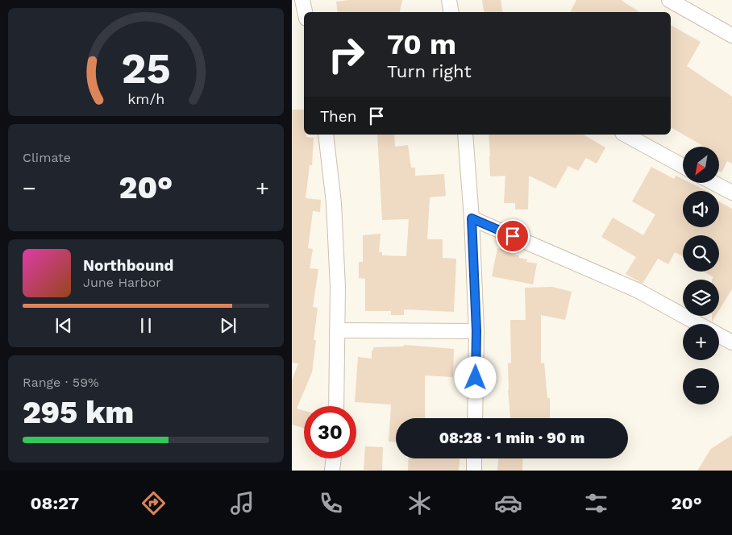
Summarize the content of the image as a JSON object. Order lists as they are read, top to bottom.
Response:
{
  "north": "bottom left",
  "page": {
    "turn": ["70 m", "Turn right"],
    "then": "Then",
    "tile": [
      "Climate",
      ["Range · 59%", "295 km"]
    ],
    "map_buttons": ["+", "−"],
    "heat": ["−", "20°", "+"],
    "song": ["Northbound", "June Harbor"],
    "limit": "30",
    "trip": "08:28 · 1 min · 90 m",
    "tabs": ["08:27", "20°"],
    "gauge": ["25", "km/h"]
  }
}
